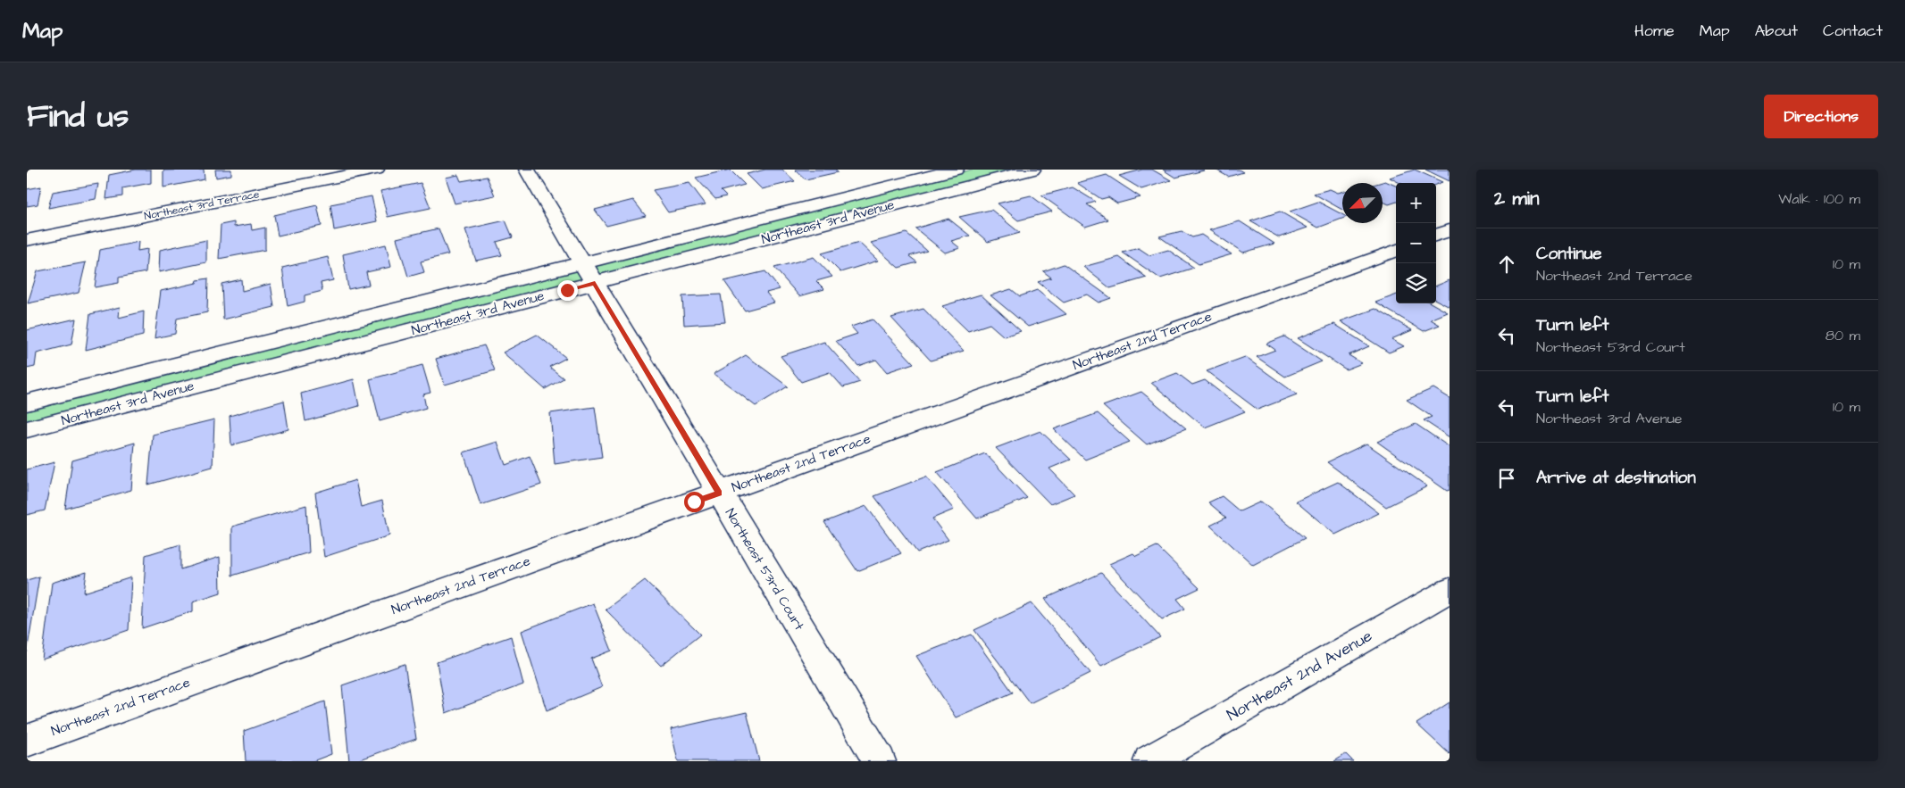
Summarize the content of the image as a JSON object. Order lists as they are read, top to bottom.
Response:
{
  "streets": {
    "street": [
      "Northeast 3rd Terrace",
      "Northeast 3rd Avenue",
      "Northeast 2nd Terrace",
      "Northeast 53rd Court",
      "Northeast 2nd Avenue"
    ]
  },
  "crossings": [
    ["Northeast 3rd Avenue", "Northeast 53rd Court"],
    ["Northeast 2nd Terrace", "Northeast 53rd Court"]
  ],
  "north": "bottom left",
  "page": {
    "header": "Map",
    "nav": [
      "Home",
      "Map",
      "About",
      "Contact"
    ],
    "title": "Find us",
    "buttons": "Directions",
    "heading": ["2 min", "Walk · 100 m"],
    "map_buttons": ["+", "−"],
    "list": [
      ["Continue", "Northeast 2nd Terrace", "10 m"],
      ["Turn left", "Northeast 53rd Court", "80 m"],
      ["Turn left", "Northeast 3rd Avenue", "10 m"],
      "Arrive at destination"
    ]
  }
}
